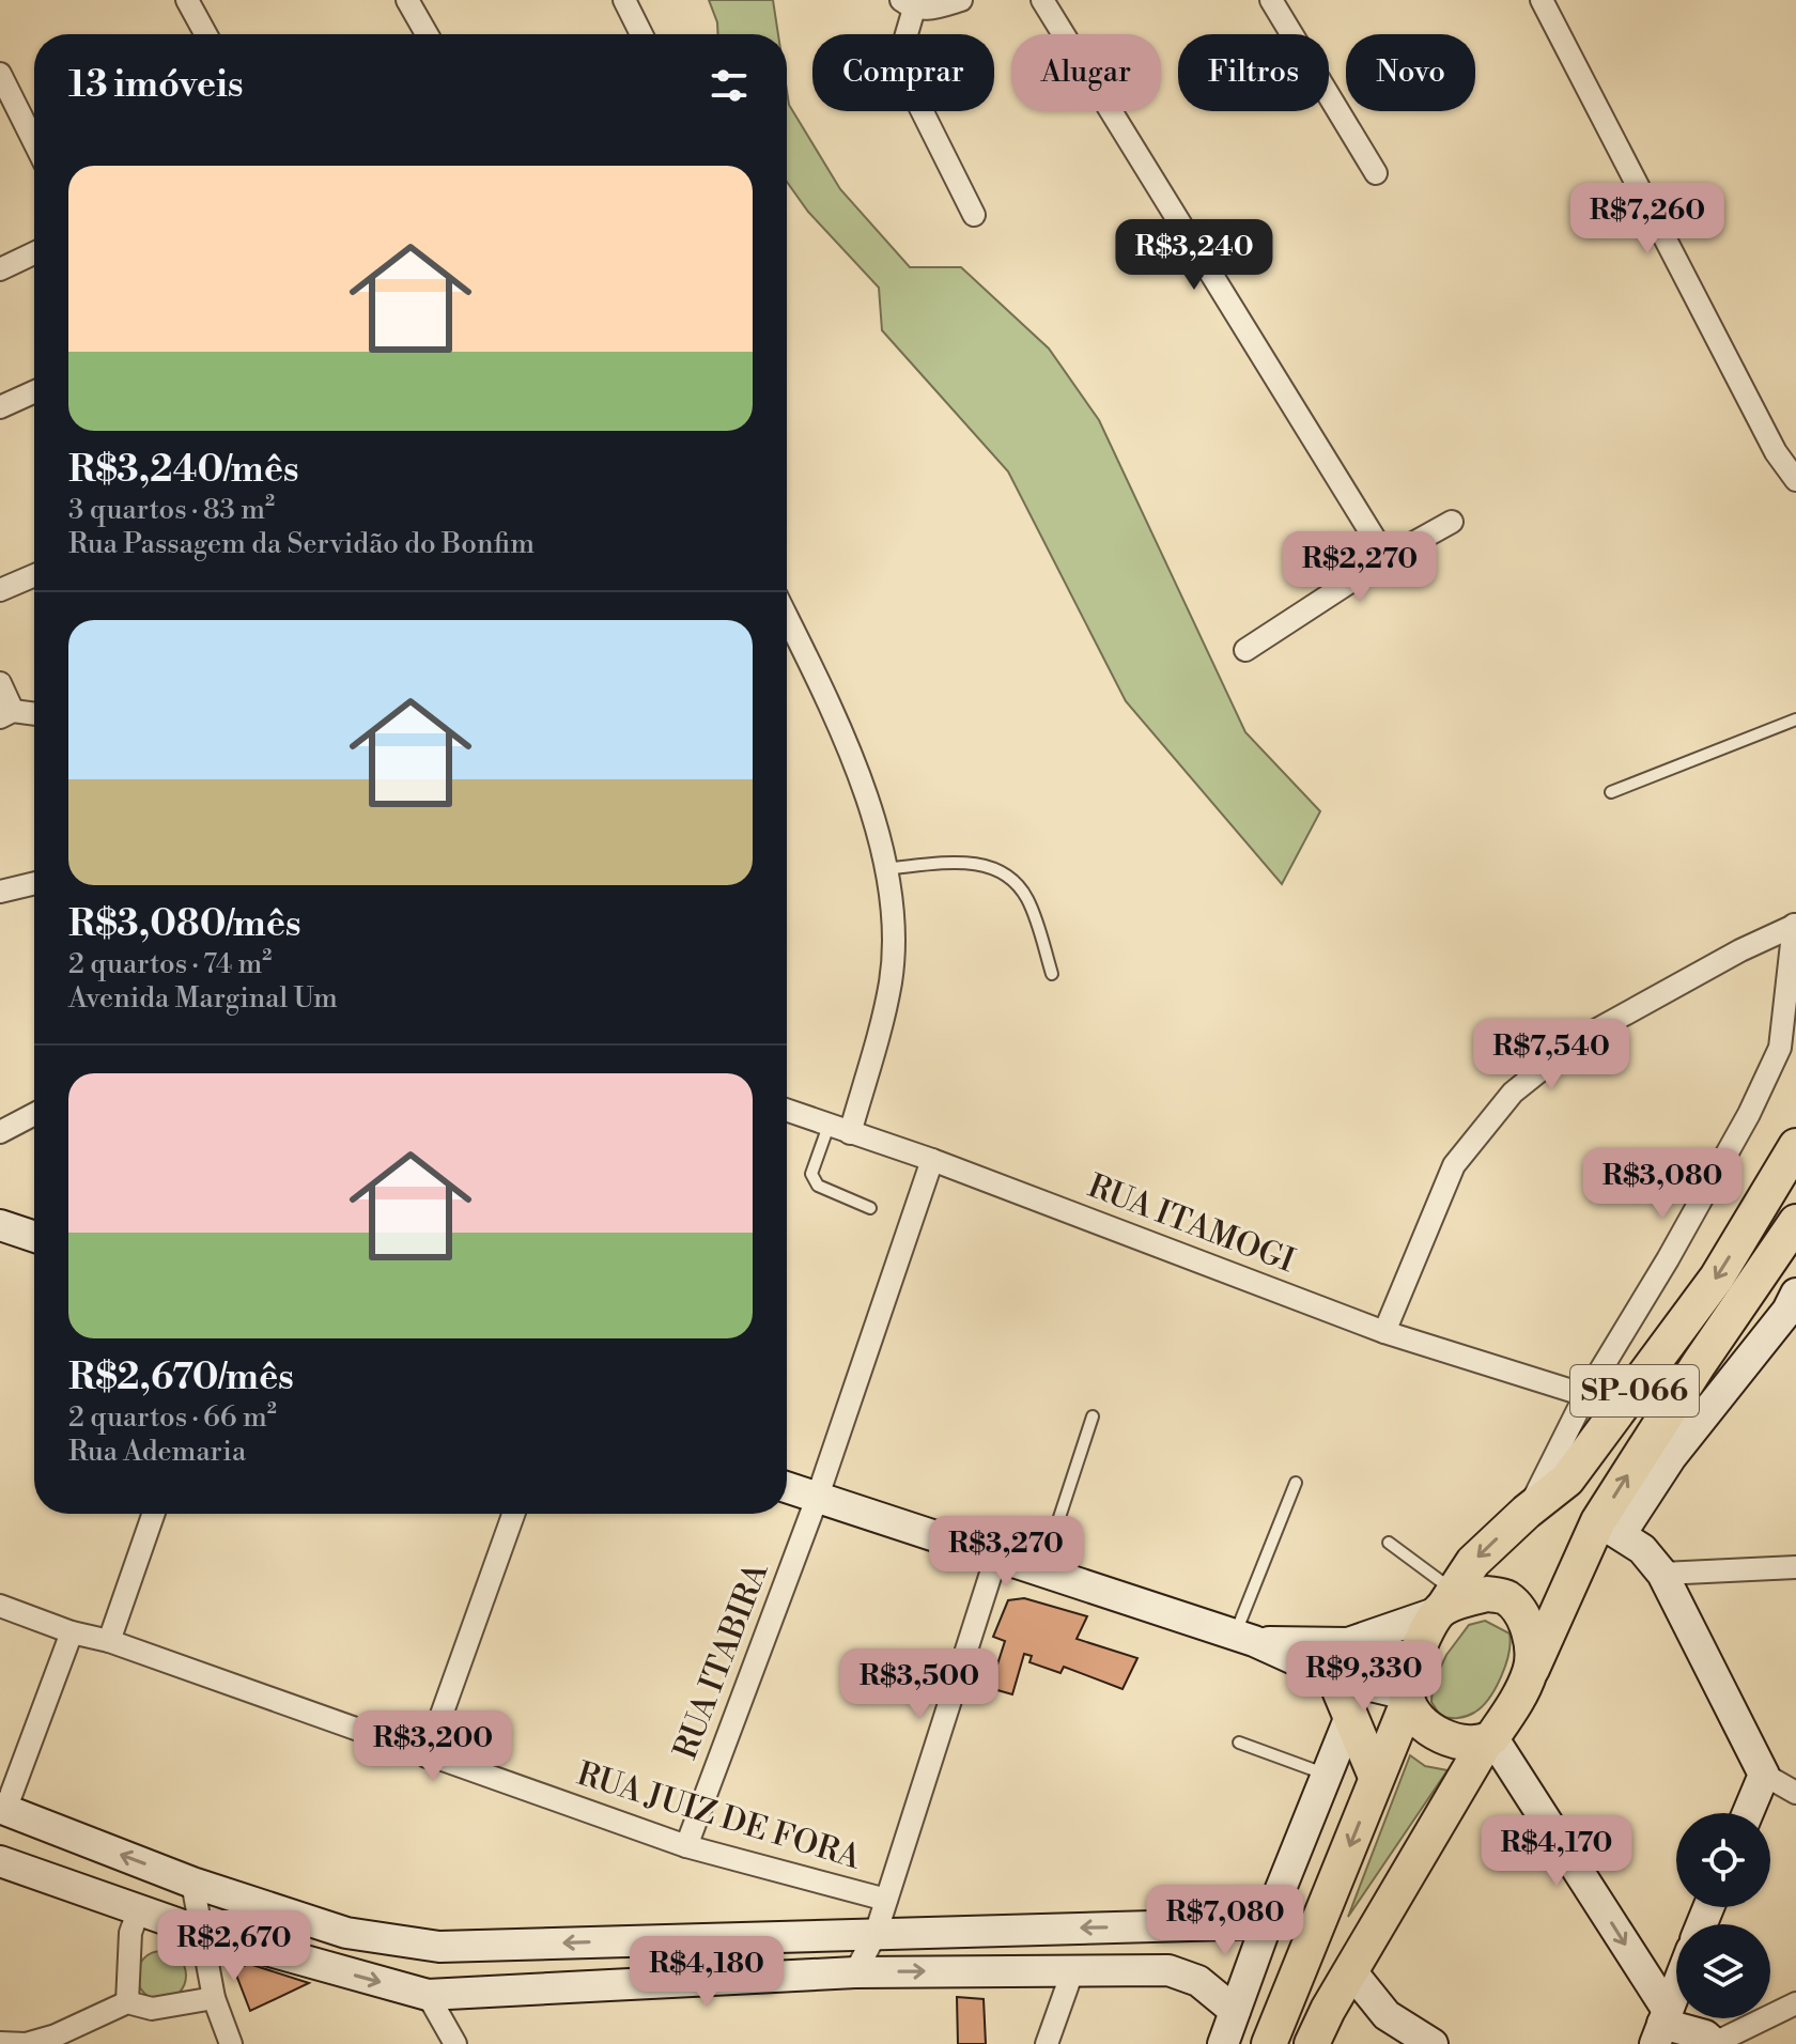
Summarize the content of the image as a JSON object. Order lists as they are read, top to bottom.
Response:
{
  "streets": {
    "main road": ["SP-066"],
    "street": ["RUA ITAMOGI", "RUA ITABIRA", "RUA JUIZ DE FORA"]
  },
  "crossings": [
    ["RUA ITAMOGI", "RUA ITABIRA"],
    ["RUA ITABIRA", "RUA JUIZ DE FORA"]
  ],
  "page": {
    "chip": [
      "Comprar",
      "Alugar",
      "Filtros",
      "Novo"
    ],
    "heading": "13 imóveis",
    "list": [
      {
        "name": "R$3,240/mês",
        "note": "3 quartos · 83 m² · Rua Passagem da Servidão do Bonfim"
      },
      {
        "name": "R$3,080/mês",
        "note": "2 quartos · 74 m² · Avenida Marginal Um"
      },
      {
        "name": "R$2,670/mês",
        "note": "2 quartos · 66 m² · Rua Ademaria"
      }
    ],
    "price": [
      "R$7,260",
      "R$3,240",
      "R$2,270",
      "R$7,540",
      "R$3,080",
      "R$3,270",
      "R$9,330",
      "R$3,500",
      "R$3,200",
      "R$4,170",
      "R$7,080",
      "R$2,670",
      "R$4,180"
    ]
  }
}
